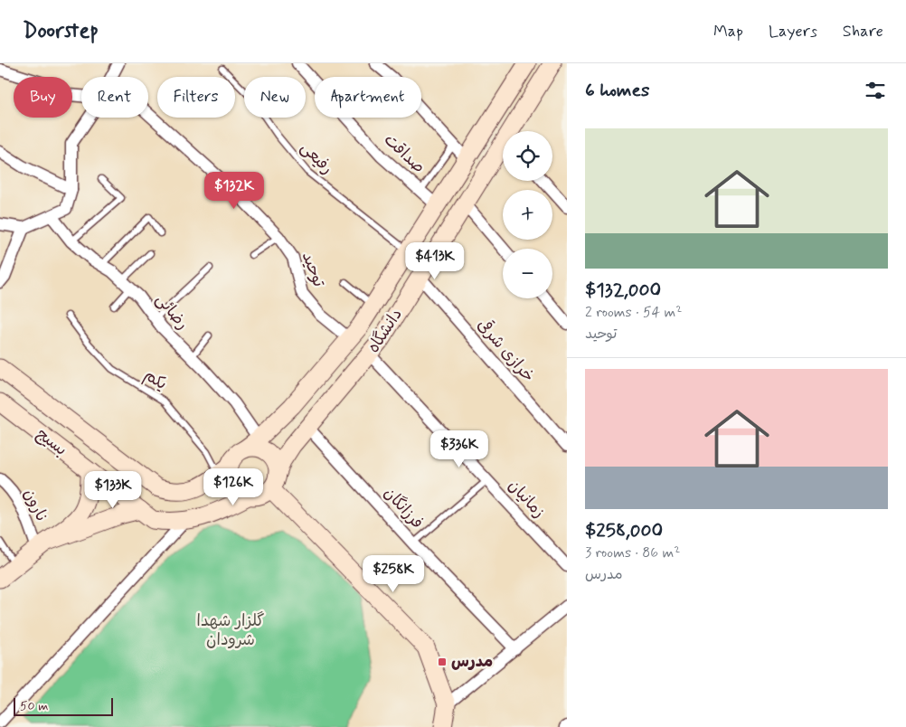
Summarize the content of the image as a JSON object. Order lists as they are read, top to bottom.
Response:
{
  "streets": {
    "main road": ["دانشگاه", "بسیج"],
    "street": [
      "صداقت",
      "توحید",
      "رضائی",
      "خرازی شرقی",
      "زمانیان",
      "نارون",
      "فرزانگان"
    ],
    "lane": ["رفیعی", "یکم"]
  },
  "crossings": [
    ["صداقت", "دانشگاه"],
    ["رفیعی", "دانشگاه"],
    ["توحید", "دانشگاه"],
    ["رضائی", "دانشگاه"],
    ["دانشگاه", "خرازی شرقی"],
    ["دانشگاه", "یکم"],
    ["دانشگاه", "بسیج"],
    ["دانشگاه", "زمانیان"],
    ["دانشگاه", "فرزانگان"],
    ["یکم", "بسیج"]
  ],
  "parks": ["گلزار شهدا شرودان"],
  "places": {
    "transit": ["مدرس"]
  },
  "scale_bar": "50 m",
  "page": {
    "header": "Doorstep",
    "nav": ["Map", "Layers", "Share"],
    "heading": "6 homes",
    "chip": [
      "Buy",
      "Rent",
      "Filters",
      "New",
      "Apartment"
    ],
    "list": [
      {
        "name": "$132,000",
        "note": "2 rooms · 54 m² · توحید"
      },
      {
        "name": "$258,000",
        "note": "3 rooms · 86 m² · مدرس"
      }
    ],
    "map_buttons": ["+", "−"],
    "price": [
      "$132K",
      "$413K",
      "$336K",
      "$126K",
      "$133K",
      "$258K"
    ],
    "scale": "50 m"
  }
}
